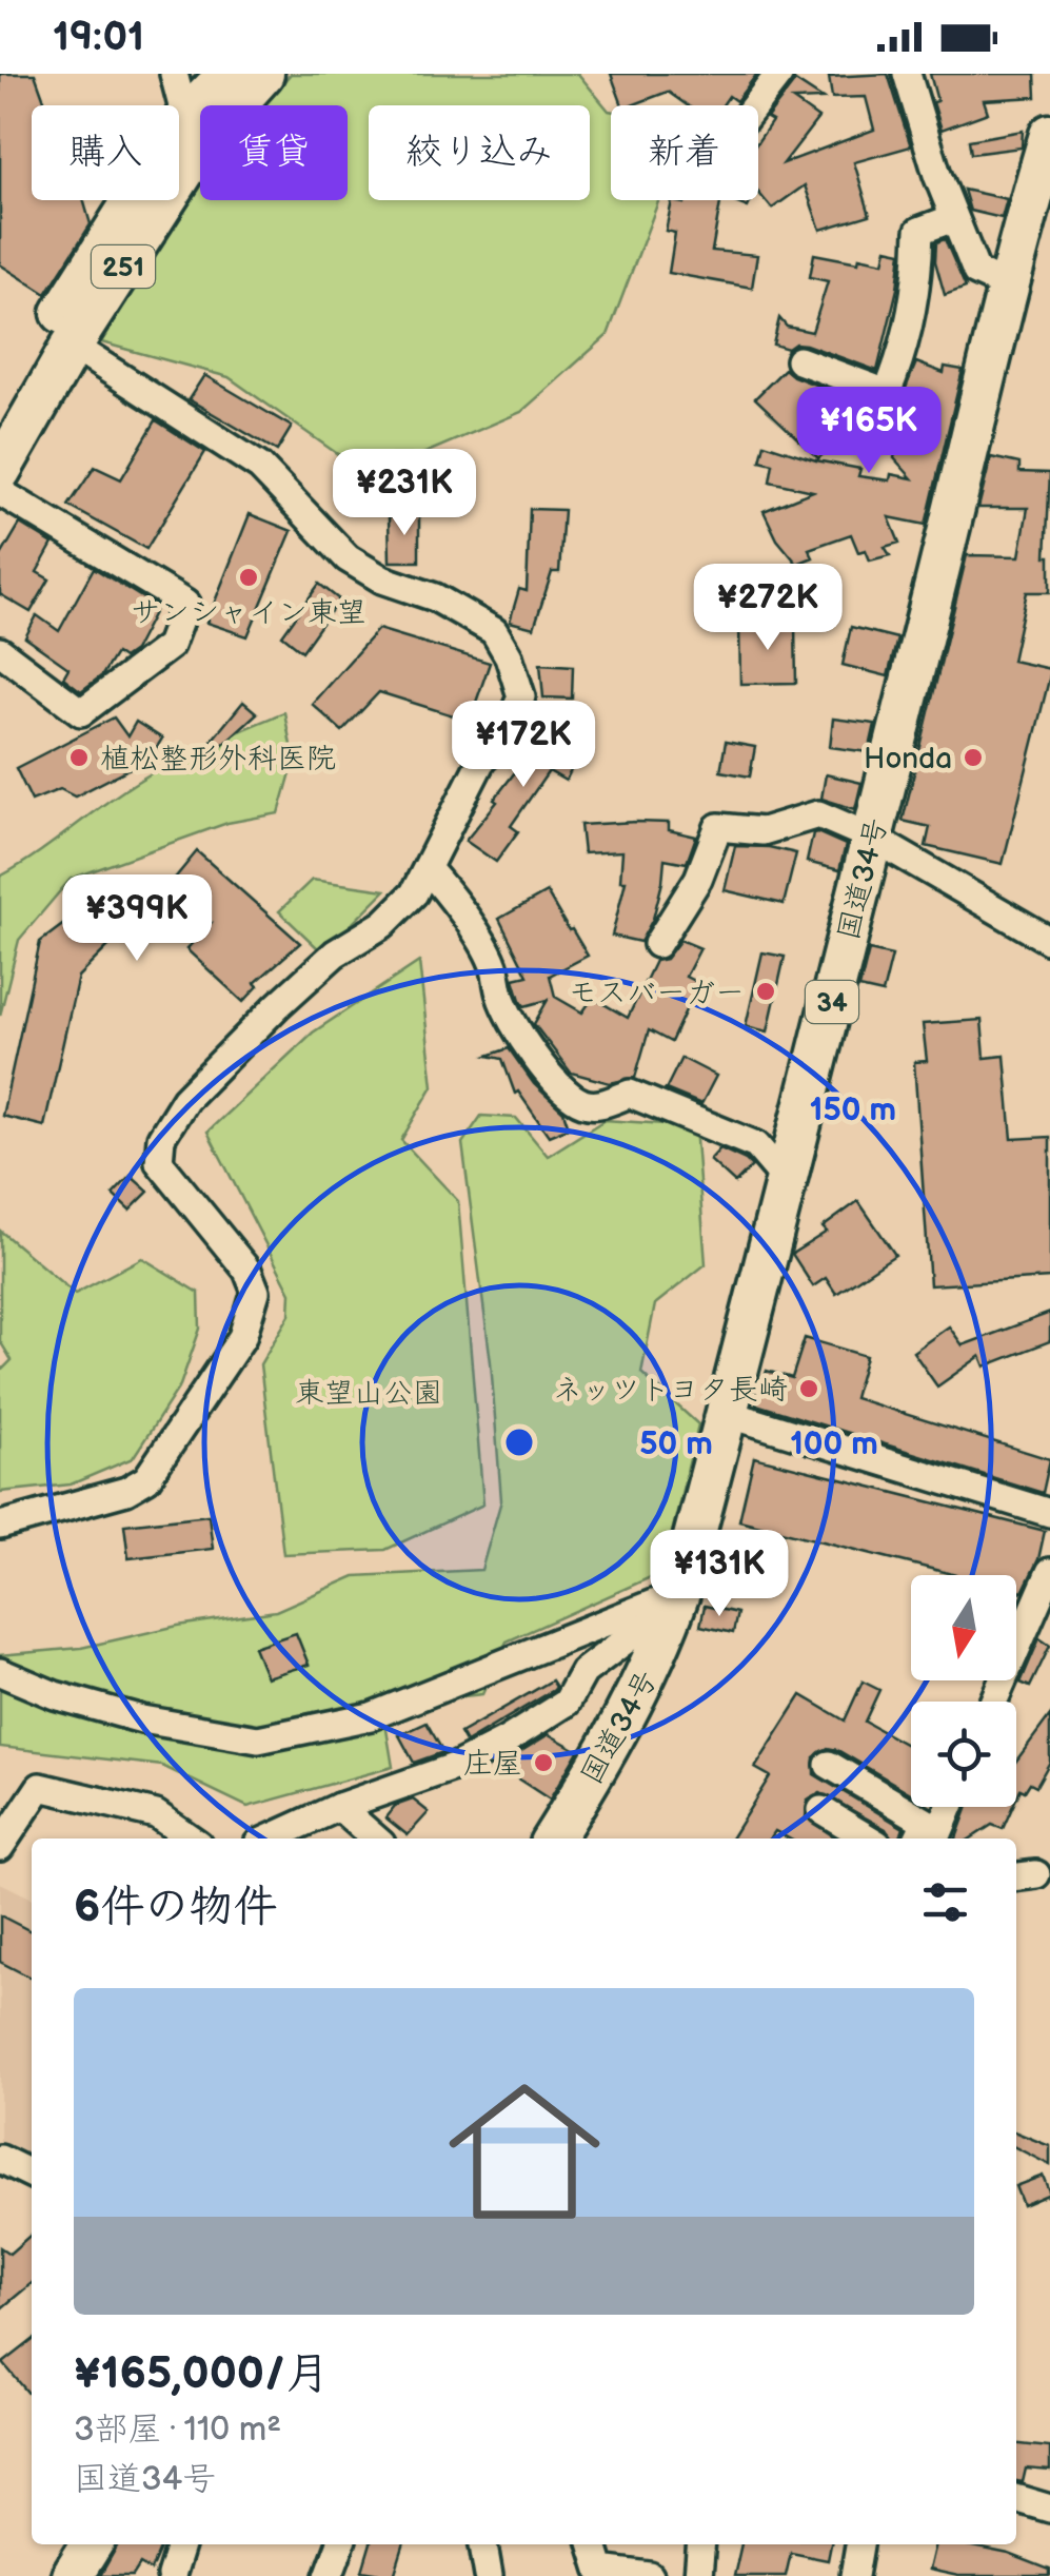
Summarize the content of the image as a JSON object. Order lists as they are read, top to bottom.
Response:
{
  "streets": {
    "highway": ["251", "国道34号", "34"]
  },
  "parks": ["東望山公園"],
  "places": [
    "サンシャイン東望",
    "植松整形外科医院",
    "Honda",
    "モスバーガー",
    "ネッツトヨタ長崎",
    "庄屋"
  ],
  "north": "bottom",
  "page": {
    "status": "19:01",
    "chip": [
      "購入",
      "賃貸",
      "絞り込み",
      "新着"
    ],
    "price": [
      "¥165K",
      "¥231K",
      "¥272K",
      "¥172K",
      "¥399K",
      "¥131K"
    ],
    "heading": "6件の物件",
    "list": [
      {
        "name": "¥165,000/月",
        "note": "3部屋 · 110 m² · 国道34号"
      }
    ]
  },
  "rings": ["150 m", "50 m", "100 m"]
}
